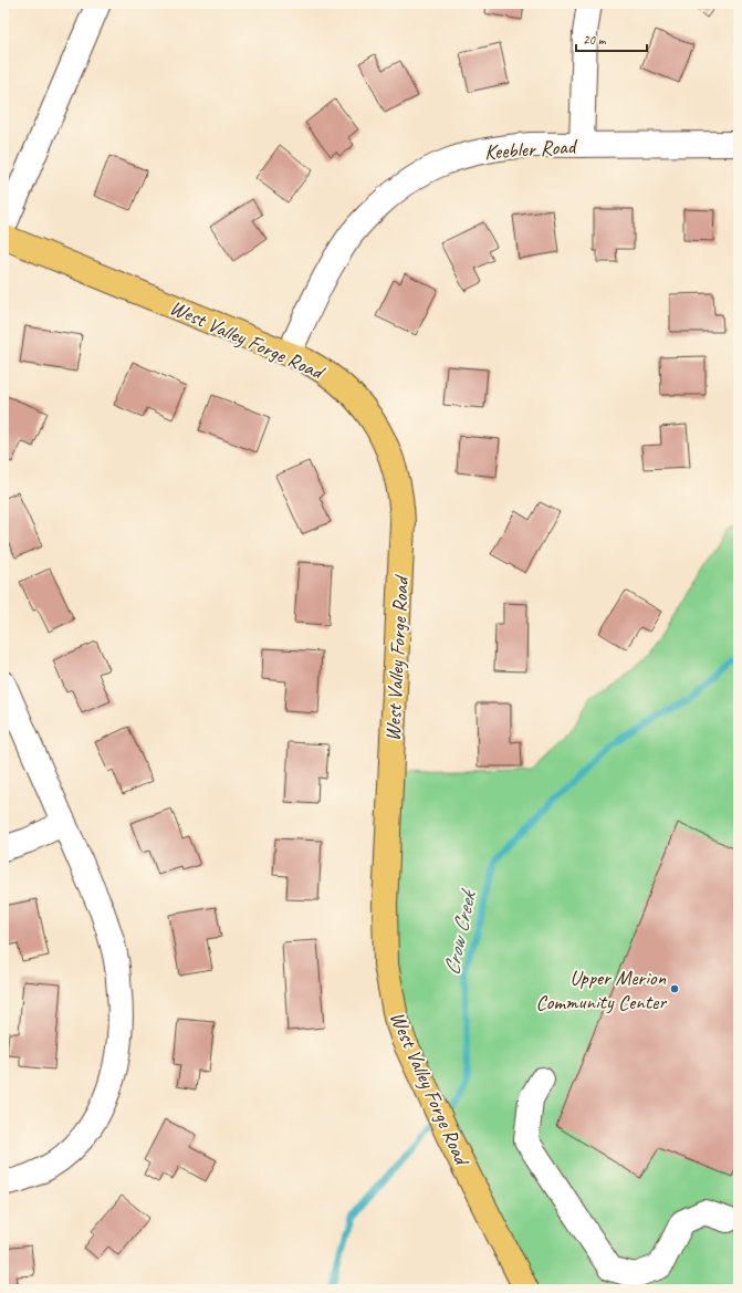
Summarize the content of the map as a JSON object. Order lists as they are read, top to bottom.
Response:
{
  "streets": {
    "main road": ["West Valley Forge Road"],
    "street": ["Keebler Road"]
  },
  "crossings": [
    ["Keebler Road", "West Valley Forge Road"]
  ],
  "water": ["Crow Creek"],
  "places": ["Upper Merion Community Center"],
  "scale_bar": "20 m"
}
